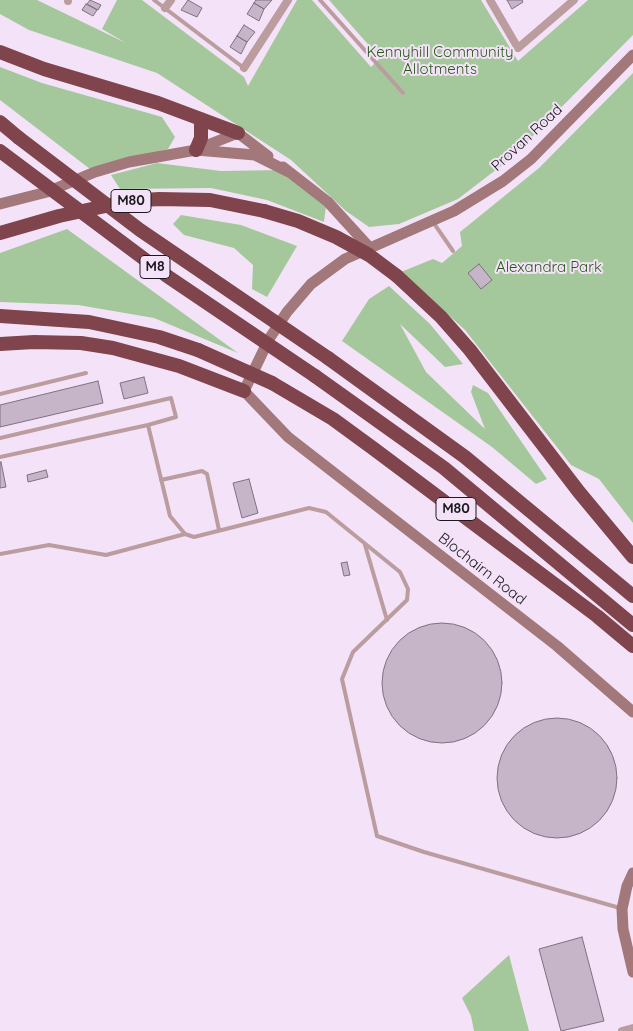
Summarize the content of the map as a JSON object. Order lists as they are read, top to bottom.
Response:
{
  "streets": {
    "highway": ["M80", "M8"],
    "street": ["Provan Road", "Blochairn Road"]
  },
  "crossings": [
    ["Provan Road", "Blochairn Road"]
  ],
  "parks": ["Kennyhill Community Allotments", "Alexandra Park"]
}
